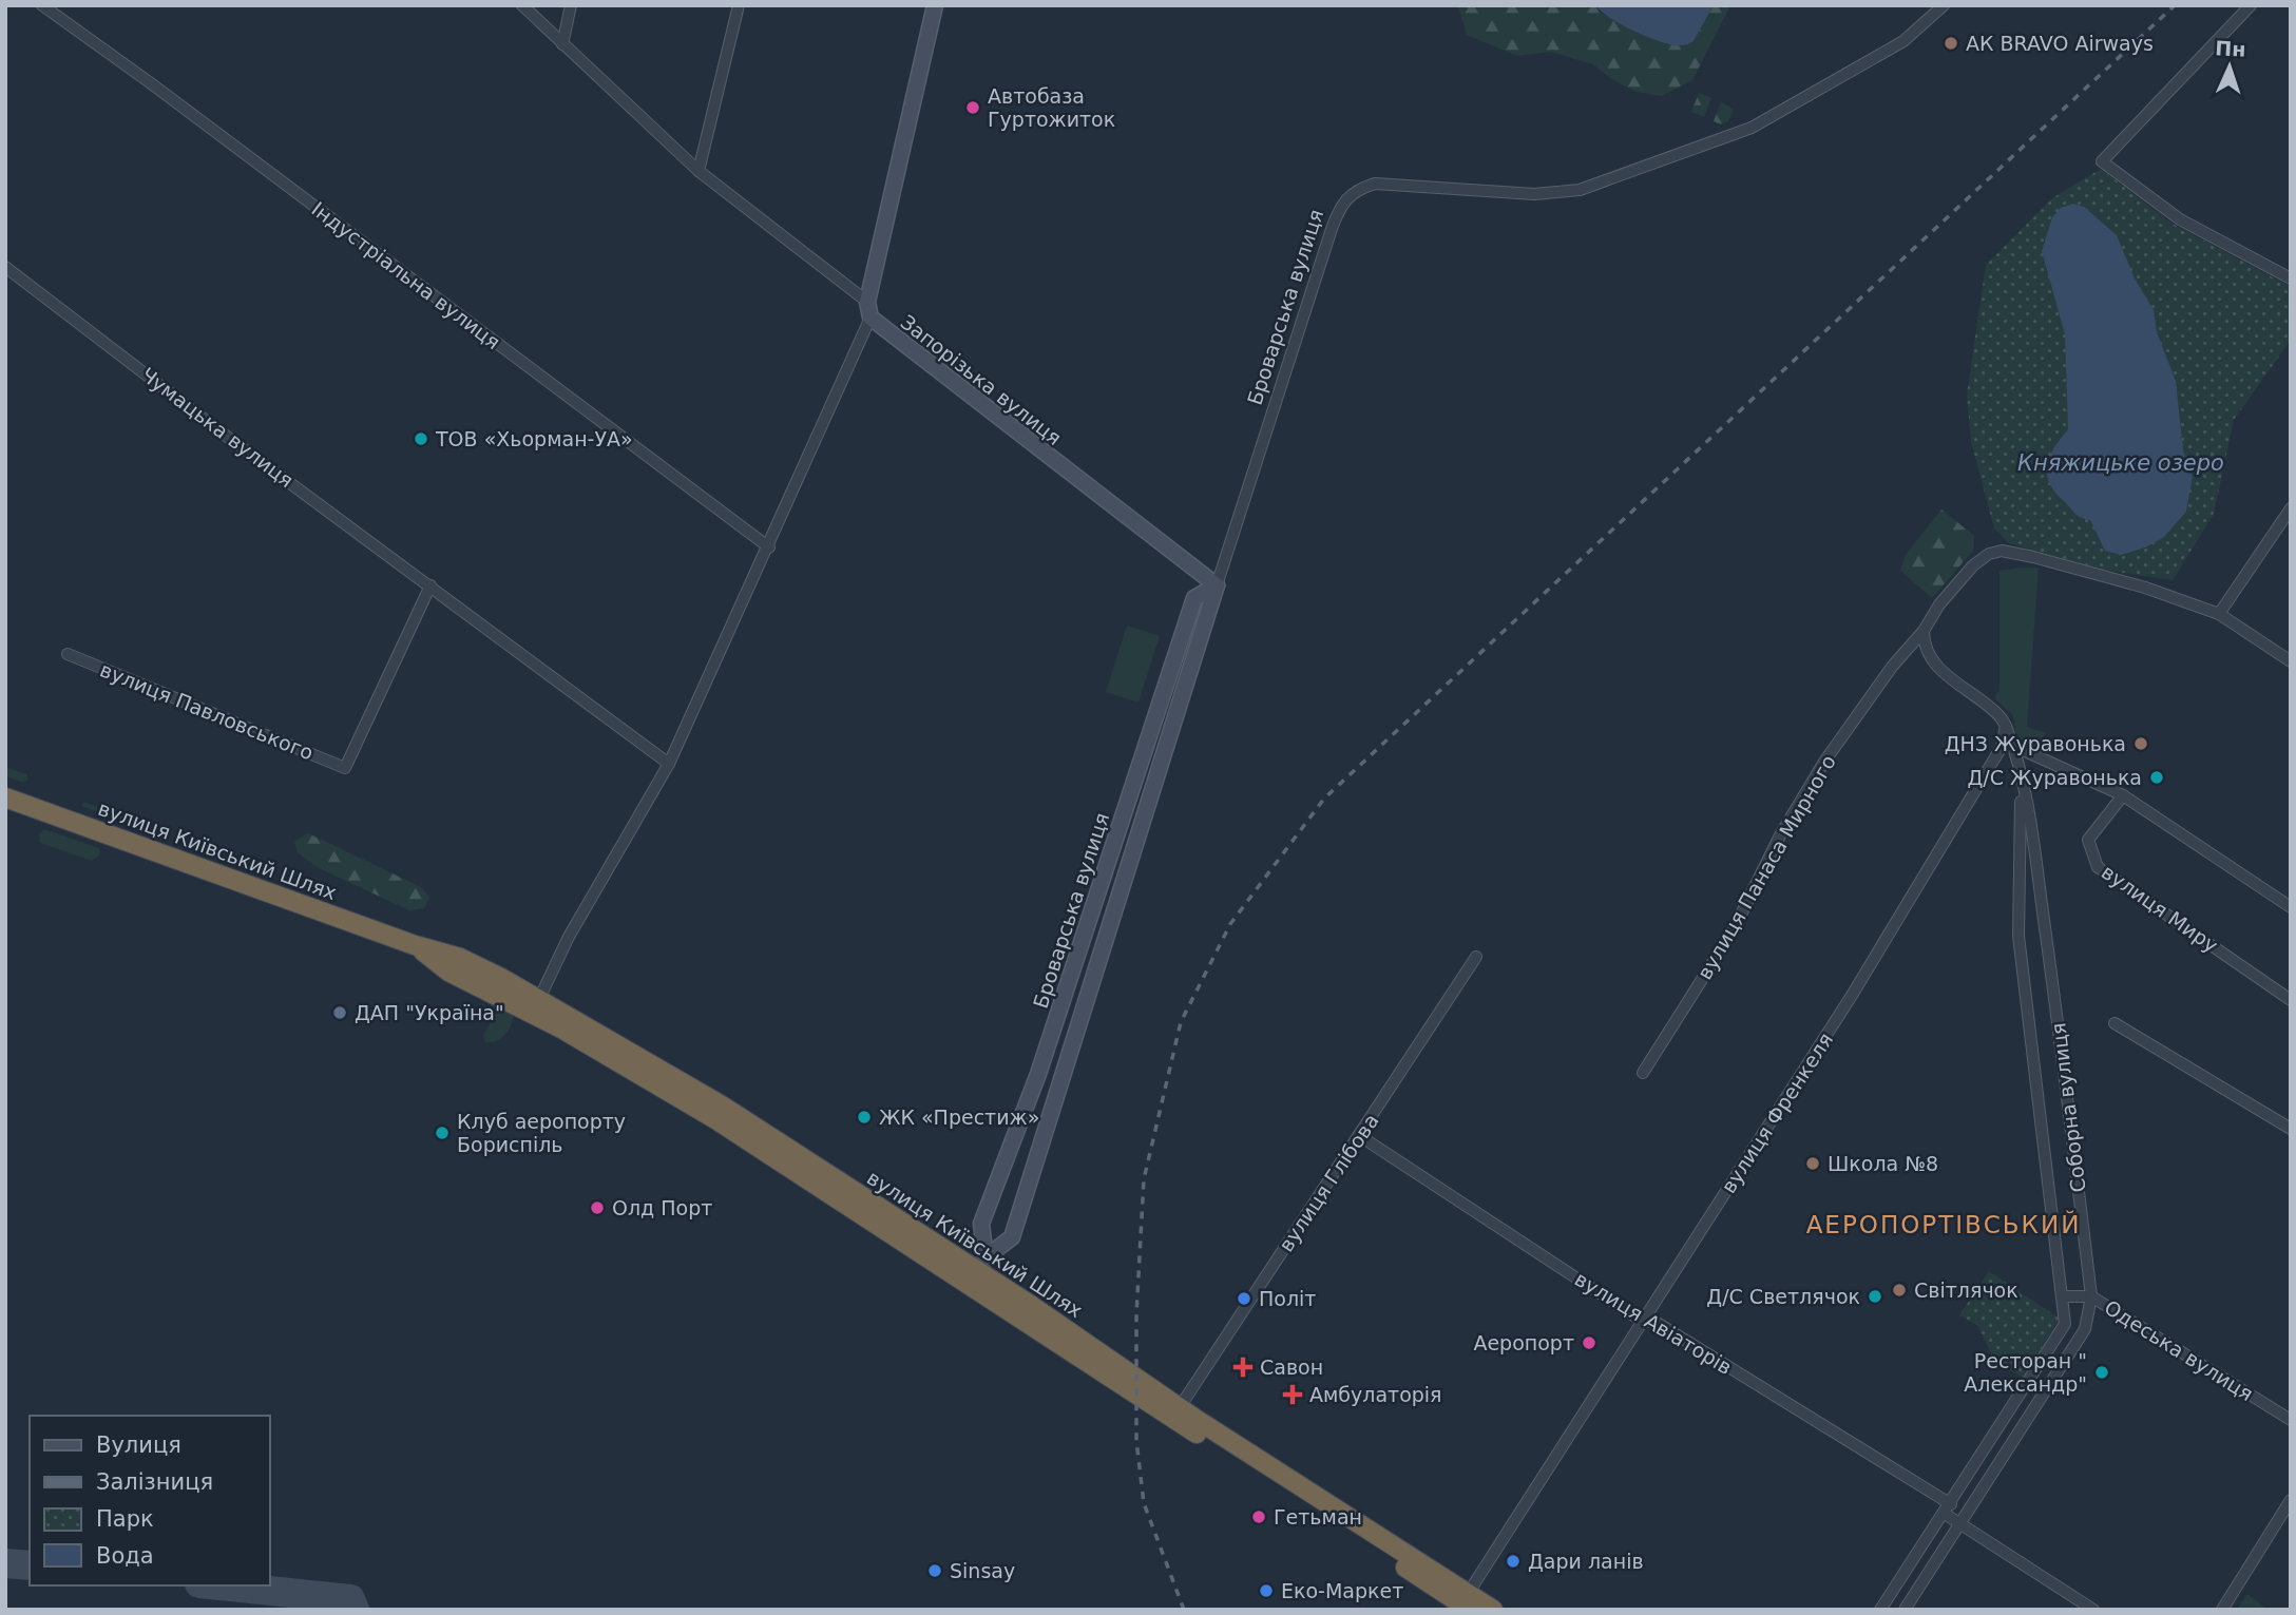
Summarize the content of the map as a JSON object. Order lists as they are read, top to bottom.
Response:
{
  "streets": {
    "highway": ["вулиця Київський Шлях"],
    "street": [
      "Індустріальна вулиця",
      "Броварська вулиця",
      "Запорізька вулиця",
      "Чумацька вулиця",
      "вулиця Павловського",
      "вулиця Панаса Мирного",
      "вулиця Миру",
      "Соборна вулиця",
      "вулиця Френкеля",
      "вулиця Глібова",
      "вулиця Авіаторів",
      "Одеська вулиця"
    ]
  },
  "crossings": [
    ["Броварська вулиця", "Запорізька вулиця"],
    ["Броварська вулиця", "вулиця Київський Шлях"],
    ["Чумацька вулиця", "вулиця Павловського"],
    ["вулиця Київський Шлях", "вулиця Френкеля"],
    ["вулиця Київський Шлях", "вулиця Глібова"],
    ["Соборна вулиця", "вулиця Френкеля"],
    ["Соборна вулиця", "вулиця Авіаторів"],
    ["Соборна вулиця", "Одеська вулиця"],
    ["вулиця Френкеля", "вулиця Авіаторів"],
    ["вулиця Глібова", "вулиця Авіаторів"]
  ],
  "districts": ["АЕРОПОРТІВСЬКИЙ"],
  "water": ["Княжицьке озеро"],
  "places": {
    "other": [
      "АК BRAVO Airways",
      "Автобаза Гуртожиток",
      "ТОВ «Хьорман-УА»",
      "ДНЗ Журавонька",
      "Д/С Журавонька",
      "ДАП \"Україна\"",
      "ЖК «Престиж»",
      "Клуб аеропорту Бориспіль",
      "Школа №8",
      "Олд Порт",
      "Світлячок",
      "Д/С Светлячок",
      "Політ",
      "Аеропорт",
      "Ресторан \" Александр\"",
      "Гетьман",
      "Дари ланів",
      "Sinsay",
      "Еко-Маркет"
    ],
    "health": ["Савон", "Амбулаторія"]
  },
  "legend": [
    "Вулиця",
    "Залізниця",
    "Парк",
    "Вода"
  ],
  "north": "top"
}
